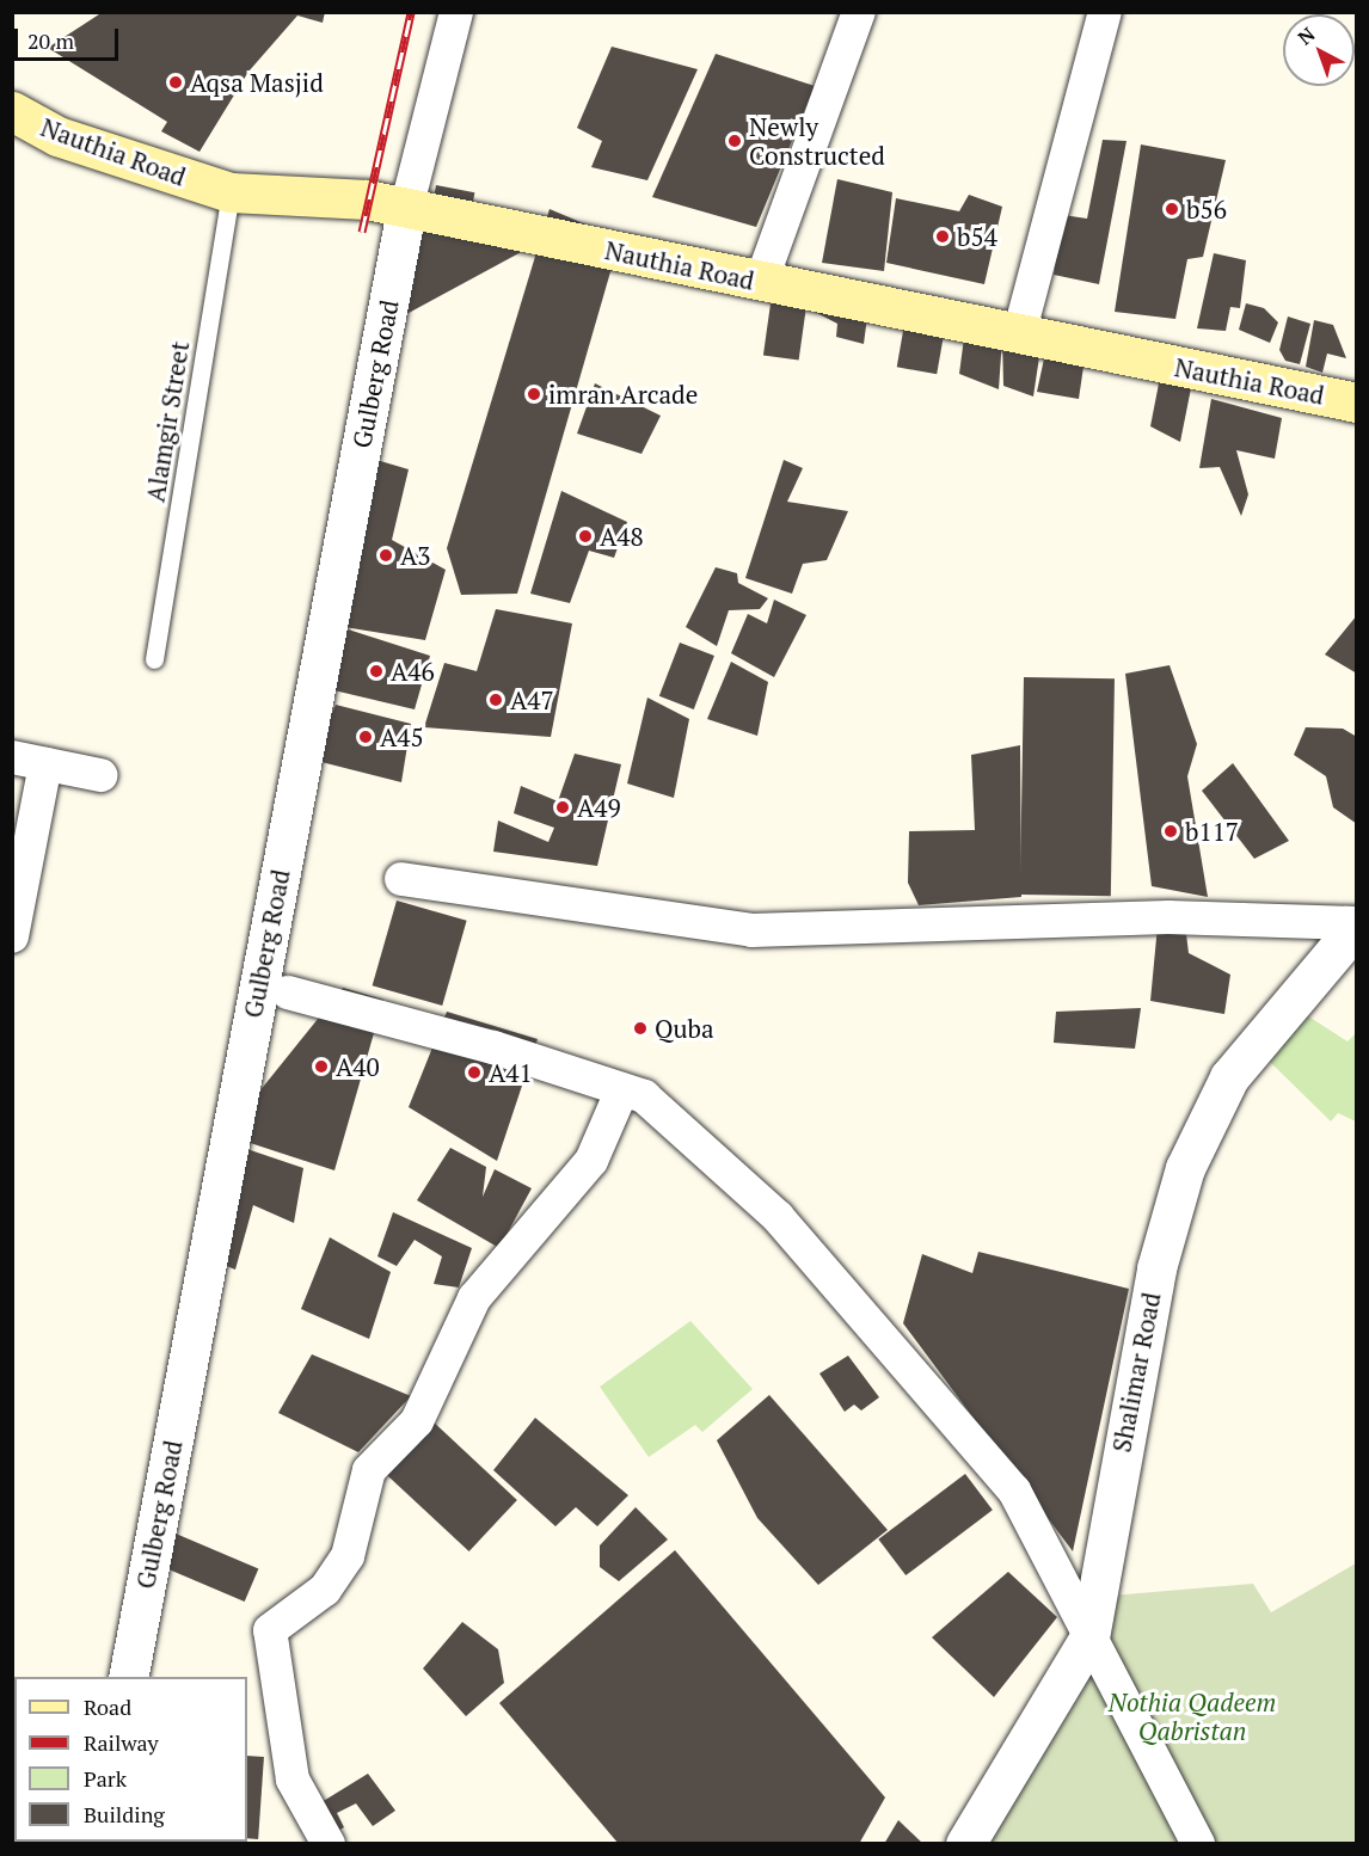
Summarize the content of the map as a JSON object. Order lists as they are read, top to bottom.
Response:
{
  "streets": {
    "main road": ["Nauthia Road"],
    "street": ["Gulberg Road", "Shalimar Road"],
    "lane": ["Alamgir Street"]
  },
  "crossings": [
    ["Nauthia Road", "Gulberg Road"],
    ["Nauthia Road", "Alamgir Street"]
  ],
  "parks": ["Nothia Qadeem Qabristan"],
  "places": [
    "Aqsa Masjid",
    "Newly Constructed",
    "b56",
    "b54",
    "imran Arcade",
    "A48",
    "A3",
    "A46",
    "A47",
    "A45",
    "A49",
    "b117",
    "Quba",
    "A40",
    "A41"
  ],
  "legend": [
    "Road",
    "Railway",
    "Park",
    "Building"
  ],
  "scale_bar": "20 m",
  "north": "top left"
}
